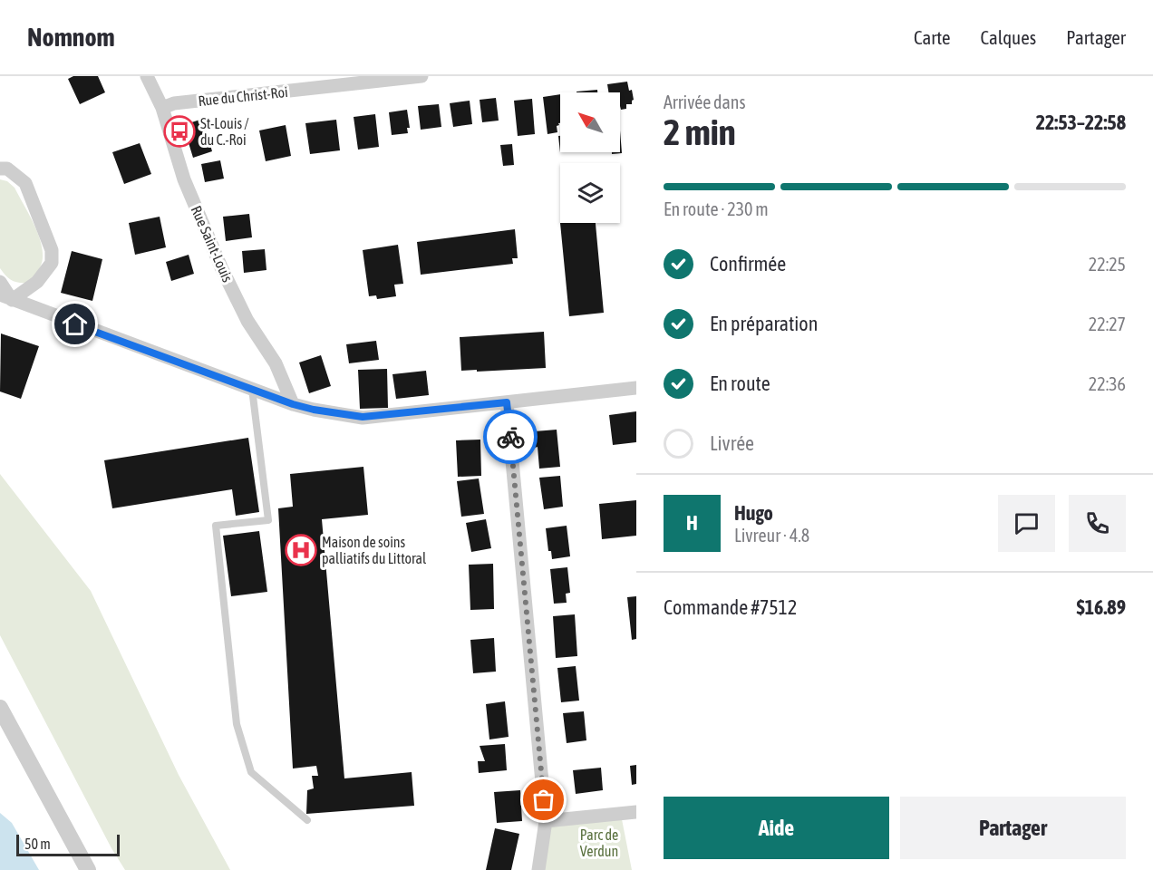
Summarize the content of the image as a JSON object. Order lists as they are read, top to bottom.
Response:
{
  "streets": {
    "street": ["Rue du Christ-Roi", "Rue Saint-Louis"]
  },
  "crossings": [
    ["Rue du Christ-Roi", "Rue Saint-Louis"]
  ],
  "parks": ["Parc de Verdun"],
  "places": {
    "bus stop": ["St-Louis / du C.-Roi"],
    "hospital": ["Maison de soins palliatifs du Littoral"]
  },
  "scale_bar": "50 m",
  "north": "top left",
  "page": {
    "header": "Nomnom",
    "nav": ["Carte", "Calques", "Partager"],
    "heading": ["2 min", "Arrivée dans", "22:53–22:58"],
    "panel": [
      "Hugo",
      "Livreur · 4.8",
      "Commande #7512",
      "$16.89"
    ],
    "bar": "En route · 230 m",
    "list": [
      ["Confirmée", "22:25"],
      ["En préparation", "22:27"],
      ["En route", "22:36"],
      "Livrée"
    ],
    "round": "H",
    "buttons": ["Aide", "Partager"],
    "scale": "50 m"
  }
}
